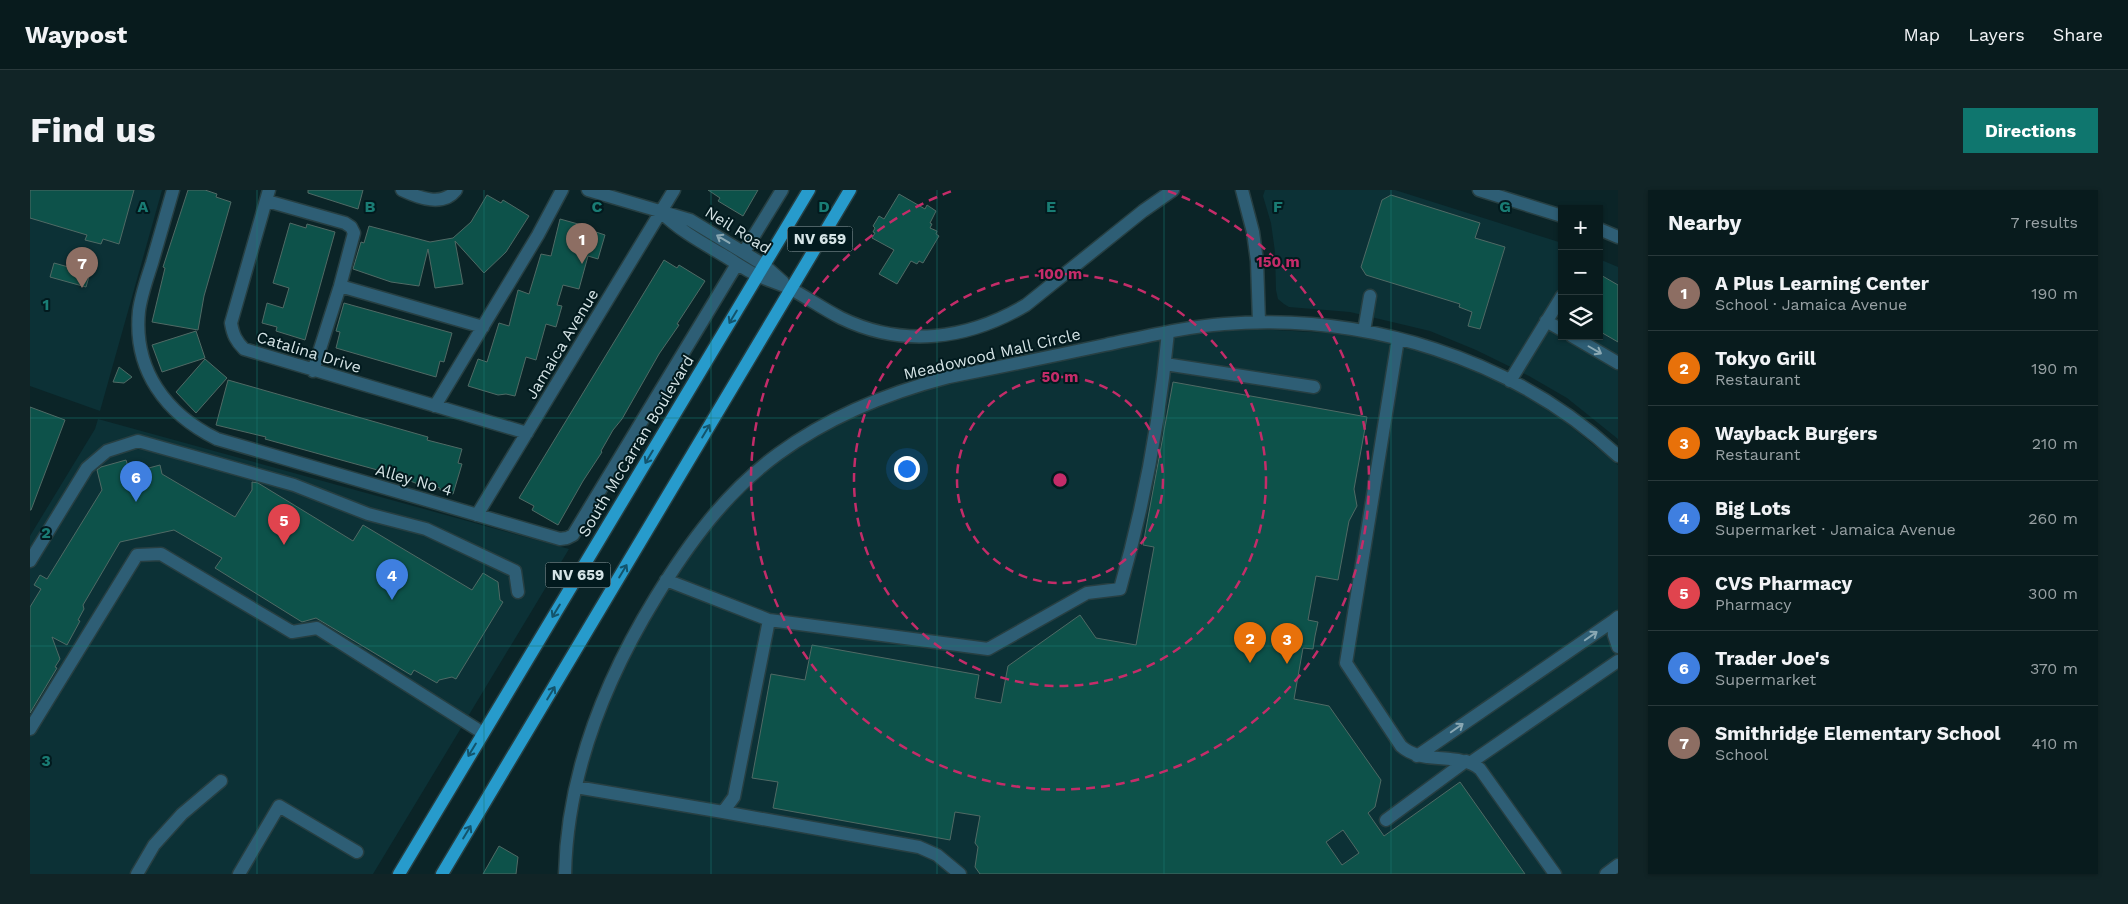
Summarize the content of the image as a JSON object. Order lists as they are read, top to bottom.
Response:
{
  "streets": {
    "main road": ["NV 659", "South McCarran Boulevard"],
    "street": [
      "Neil Road",
      "Jamaica Avenue",
      "Catalina Drive",
      "Meadowood Mall Circle",
      "Alley No 4"
    ]
  },
  "crossings": [
    ["Neil Road", "NV 659"],
    ["Neil Road", "Jamaica Avenue"],
    ["Neil Road", "South McCarran Boulevard"],
    ["Neil Road", "Alley No 4"],
    ["Jamaica Avenue", "Catalina Drive"],
    ["Jamaica Avenue", "Alley No 4"]
  ],
  "page": {
    "header": "Waypost",
    "nav": ["Map", "Layers", "Share"],
    "buttons": "Directions",
    "title": "Find us",
    "heading": ["Nearby", "7 results"],
    "map_buttons": ["+", "−"],
    "pins": [
      "1",
      "7",
      "6",
      "5",
      "4",
      "2",
      "3"
    ],
    "list": [
      {
        "mark": "1",
        "name": "A Plus Learning Center",
        "note": "School · Jamaica Avenue",
        "value": "190 m"
      },
      {
        "mark": "2",
        "name": "Tokyo Grill",
        "note": "Restaurant",
        "value": "190 m"
      },
      {
        "mark": "3",
        "name": "Wayback Burgers",
        "note": "Restaurant",
        "value": "210 m"
      },
      {
        "mark": "4",
        "name": "Big Lots",
        "note": "Supermarket · Jamaica Avenue",
        "value": "260 m"
      },
      {
        "mark": "5",
        "name": "CVS Pharmacy",
        "note": "Pharmacy",
        "value": "300 m"
      },
      {
        "mark": "6",
        "name": "Trader Joe's",
        "note": "Supermarket",
        "value": "370 m"
      },
      {
        "mark": "7",
        "name": "Smithridge Elementary School",
        "note": "School",
        "value": "410 m"
      }
    ]
  },
  "grid": {
    "columns": [
      "A",
      "B",
      "C",
      "D",
      "E",
      "F",
      "G"
    ],
    "rows": ["1", "2", "3"]
  },
  "rings": ["150 m", "100 m", "50 m"]
}
